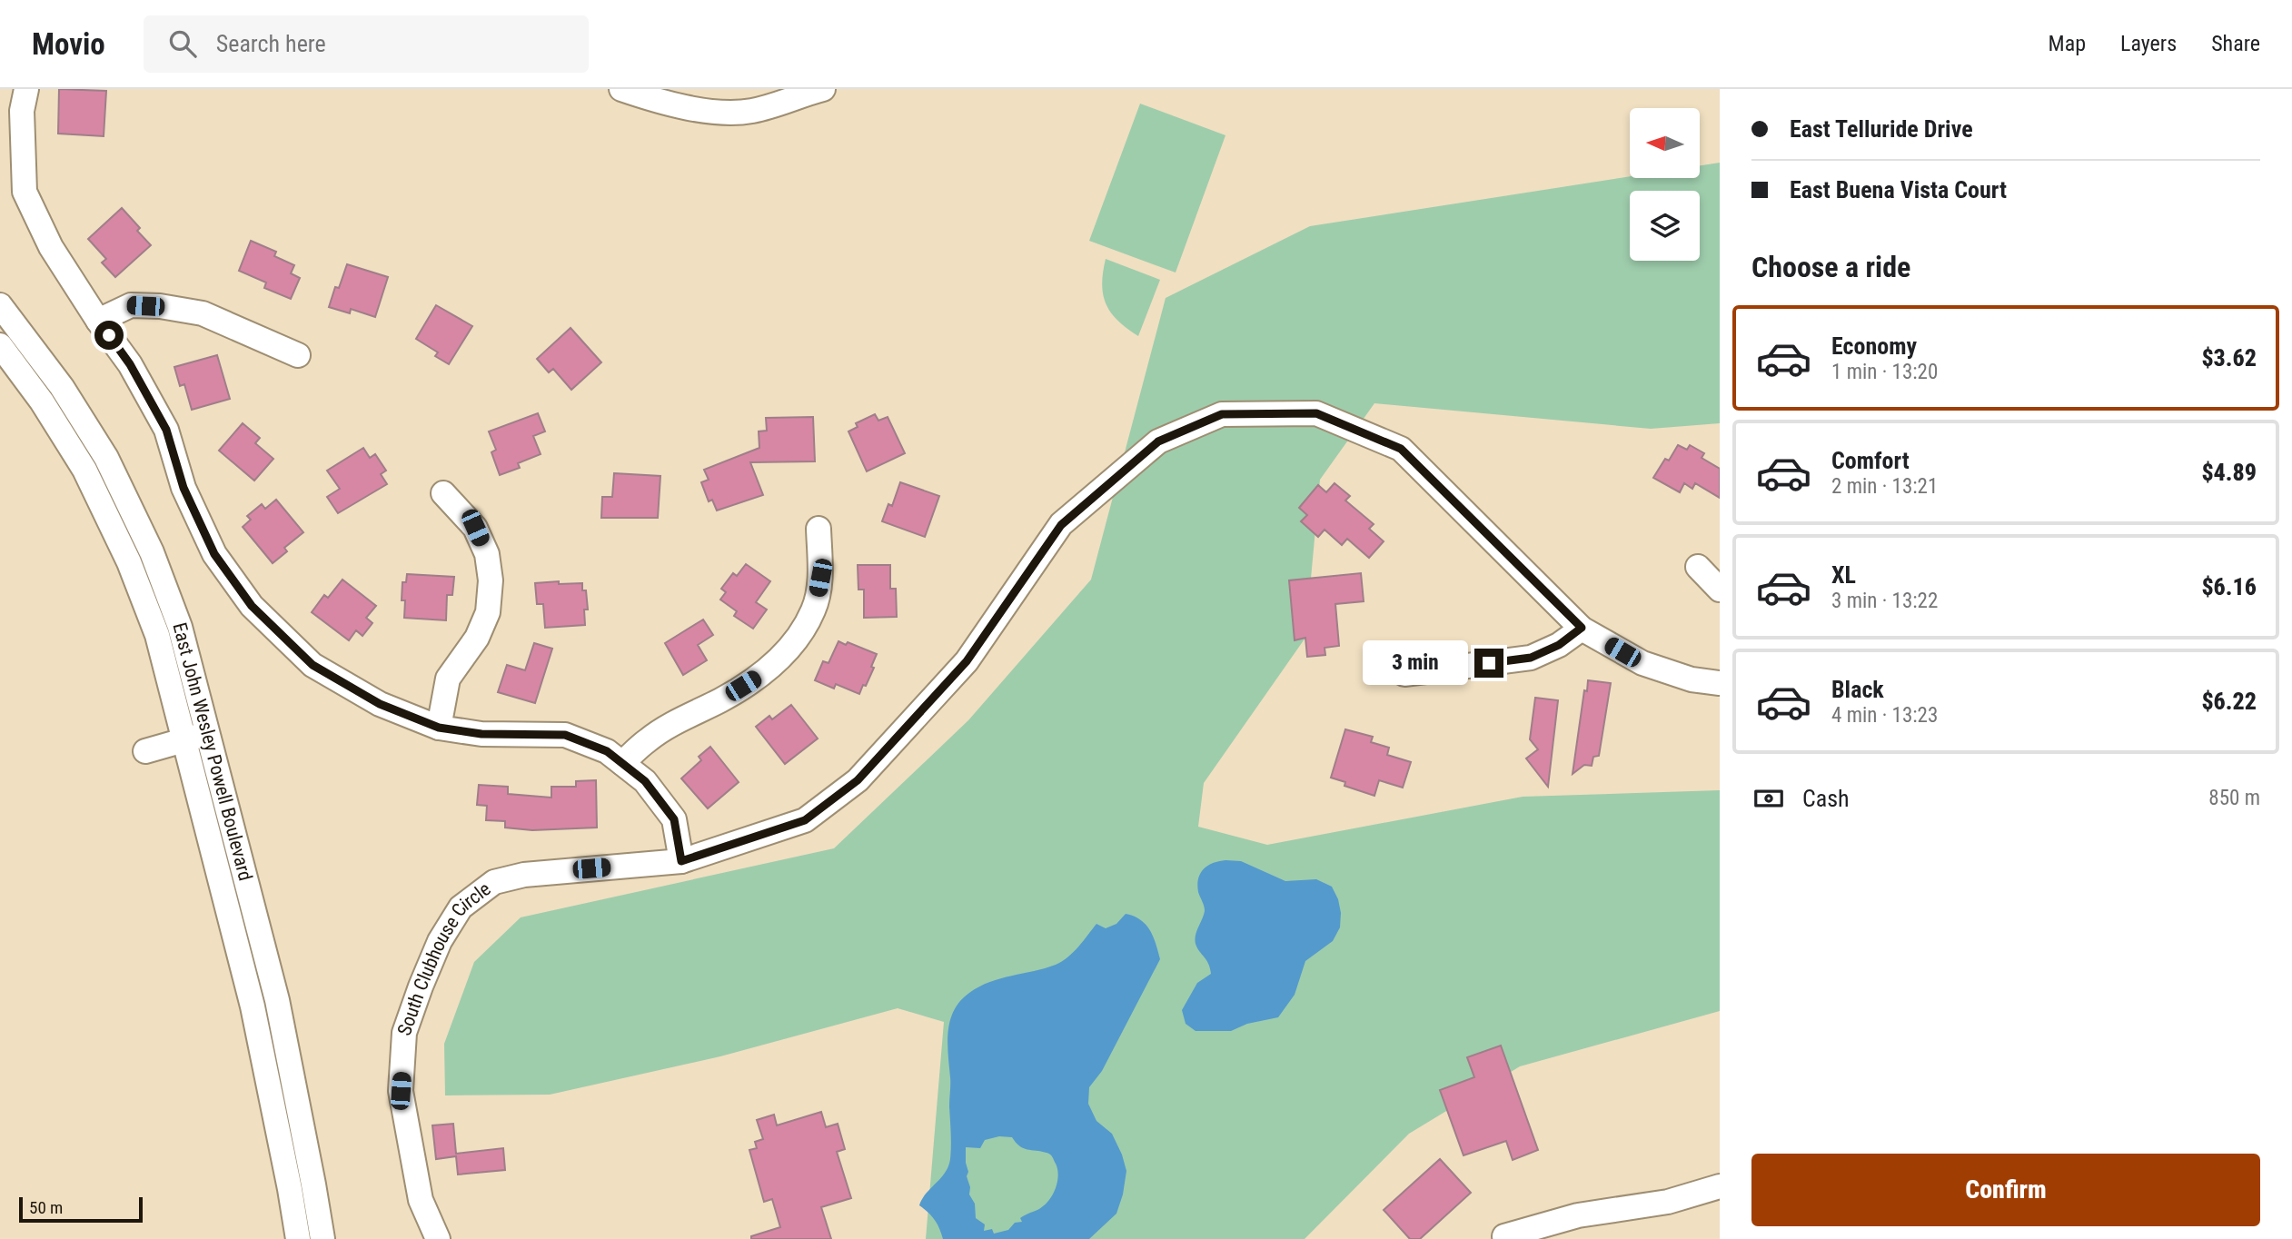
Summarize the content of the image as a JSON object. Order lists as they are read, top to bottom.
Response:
{
  "streets": {
    "street": ["East John Wesley Powell Boulevard", "South Clubhouse Circle"]
  },
  "scale_bar": "50 m",
  "north": "left",
  "page": {
    "header": "Movio",
    "search": "Search here",
    "nav": ["Map", "Layers", "Share"],
    "banner": ["East Telluride Drive", "East Buena Vista Court"],
    "heading": "Choose a ride",
    "list": [
      {
        "name": "Economy",
        "note": "1 min · 13:20",
        "value": "$3.62"
      },
      {
        "name": "Comfort",
        "note": "2 min · 13:21",
        "value": "$4.89"
      },
      {
        "name": "XL",
        "note": "3 min · 13:22",
        "value": "$6.16"
      },
      {
        "name": "Black",
        "note": "4 min · 13:23",
        "value": "$6.22"
      }
    ],
    "bubble": "3 min",
    "pay": ["Cash", "850 m"],
    "buttons": "Confirm",
    "scale": "50 m"
  }
}
